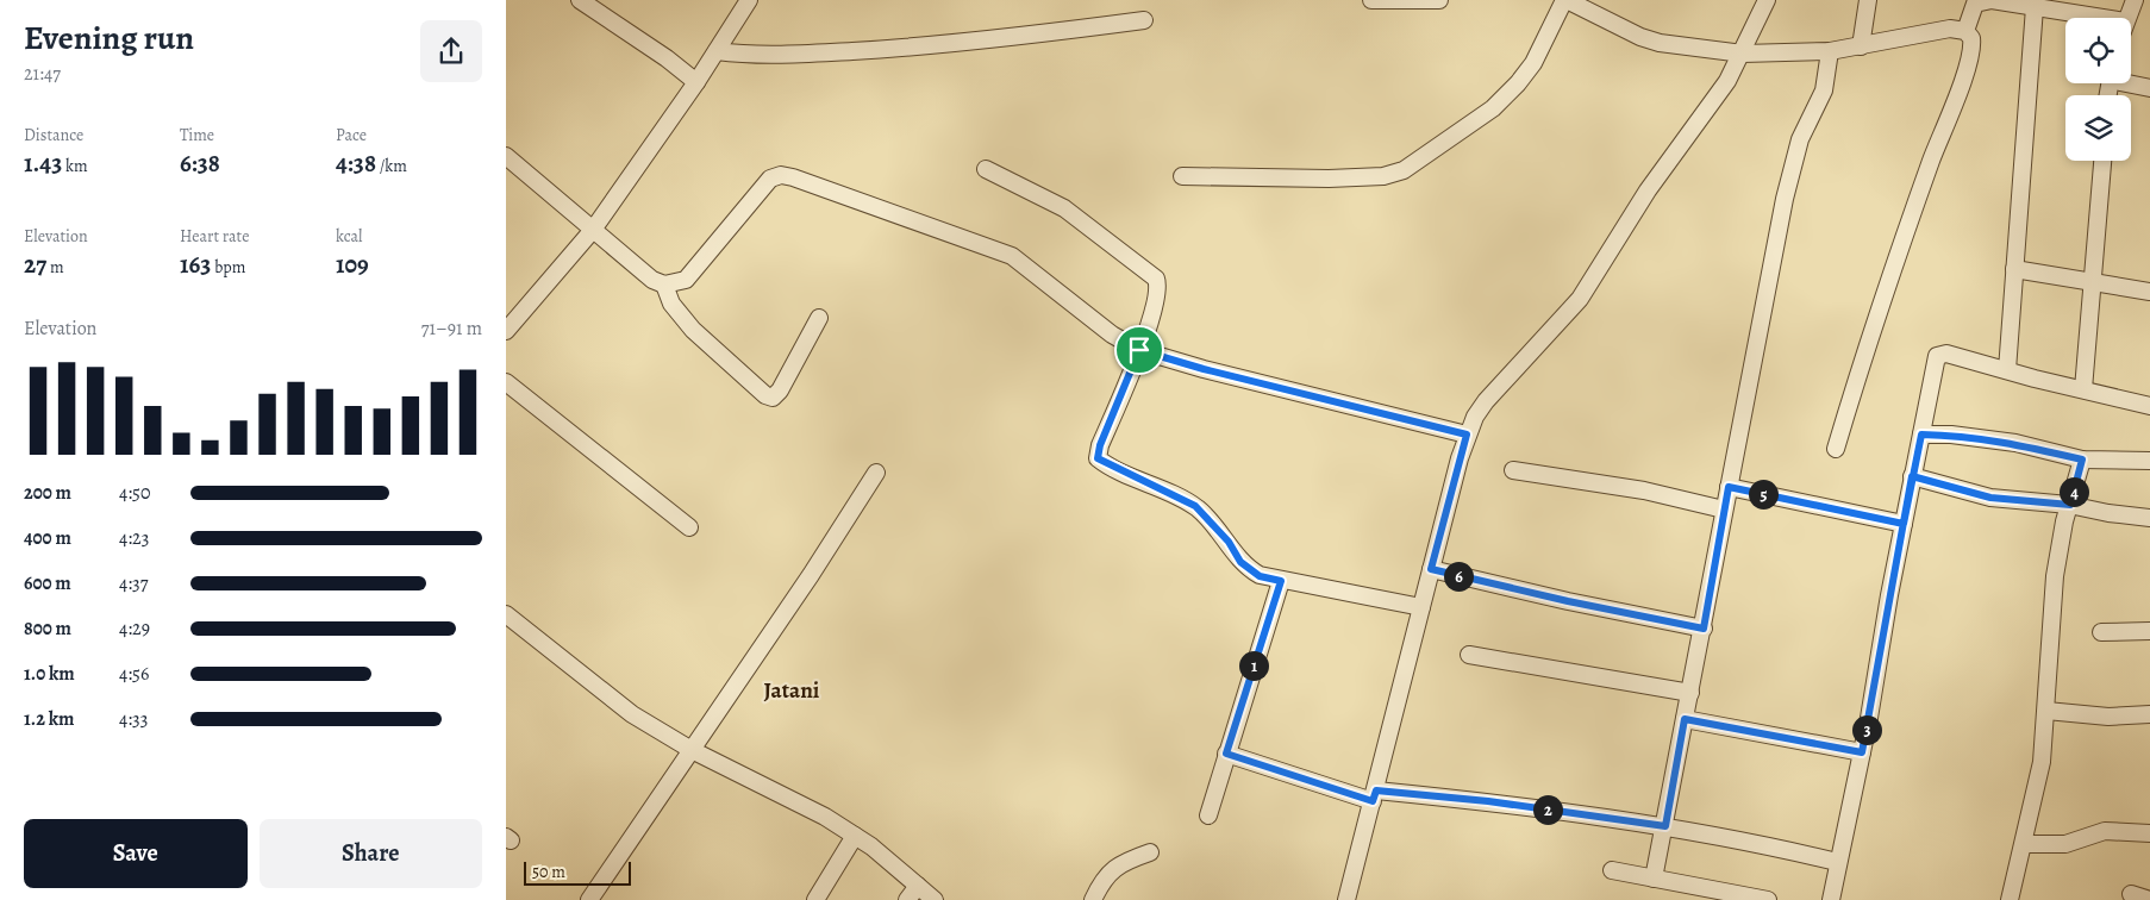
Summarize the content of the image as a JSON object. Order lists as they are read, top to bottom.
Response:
{
  "districts": ["Jatani"],
  "scale_bar": "50 m",
  "page": {
    "heading": ["Evening run", "21:47"],
    "stats": [
      ["Distance", "1.43 km"],
      ["Time", "6:38"],
      ["Pace", "4:38 /km"],
      ["Elevation", "27 m"],
      ["Heart rate", "163 bpm"],
      ["kcal", "109"]
    ],
    "chart": ["Elevation", "71–91 m"],
    "list": [
      {
        "name": "200 m",
        "note": "4:50"
      },
      {
        "name": "400 m",
        "note": "4:23"
      },
      {
        "name": "600 m",
        "note": "4:37"
      },
      {
        "name": "800 m",
        "note": "4:29"
      },
      {
        "name": "1.0 km",
        "note": "4:56"
      },
      {
        "name": "1.2 km",
        "note": "4:33"
      }
    ],
    "pins": [
      "4",
      "5",
      "6",
      "1",
      "3",
      "2"
    ],
    "buttons": ["Save", "Share"],
    "scale": "50 m"
  }
}
